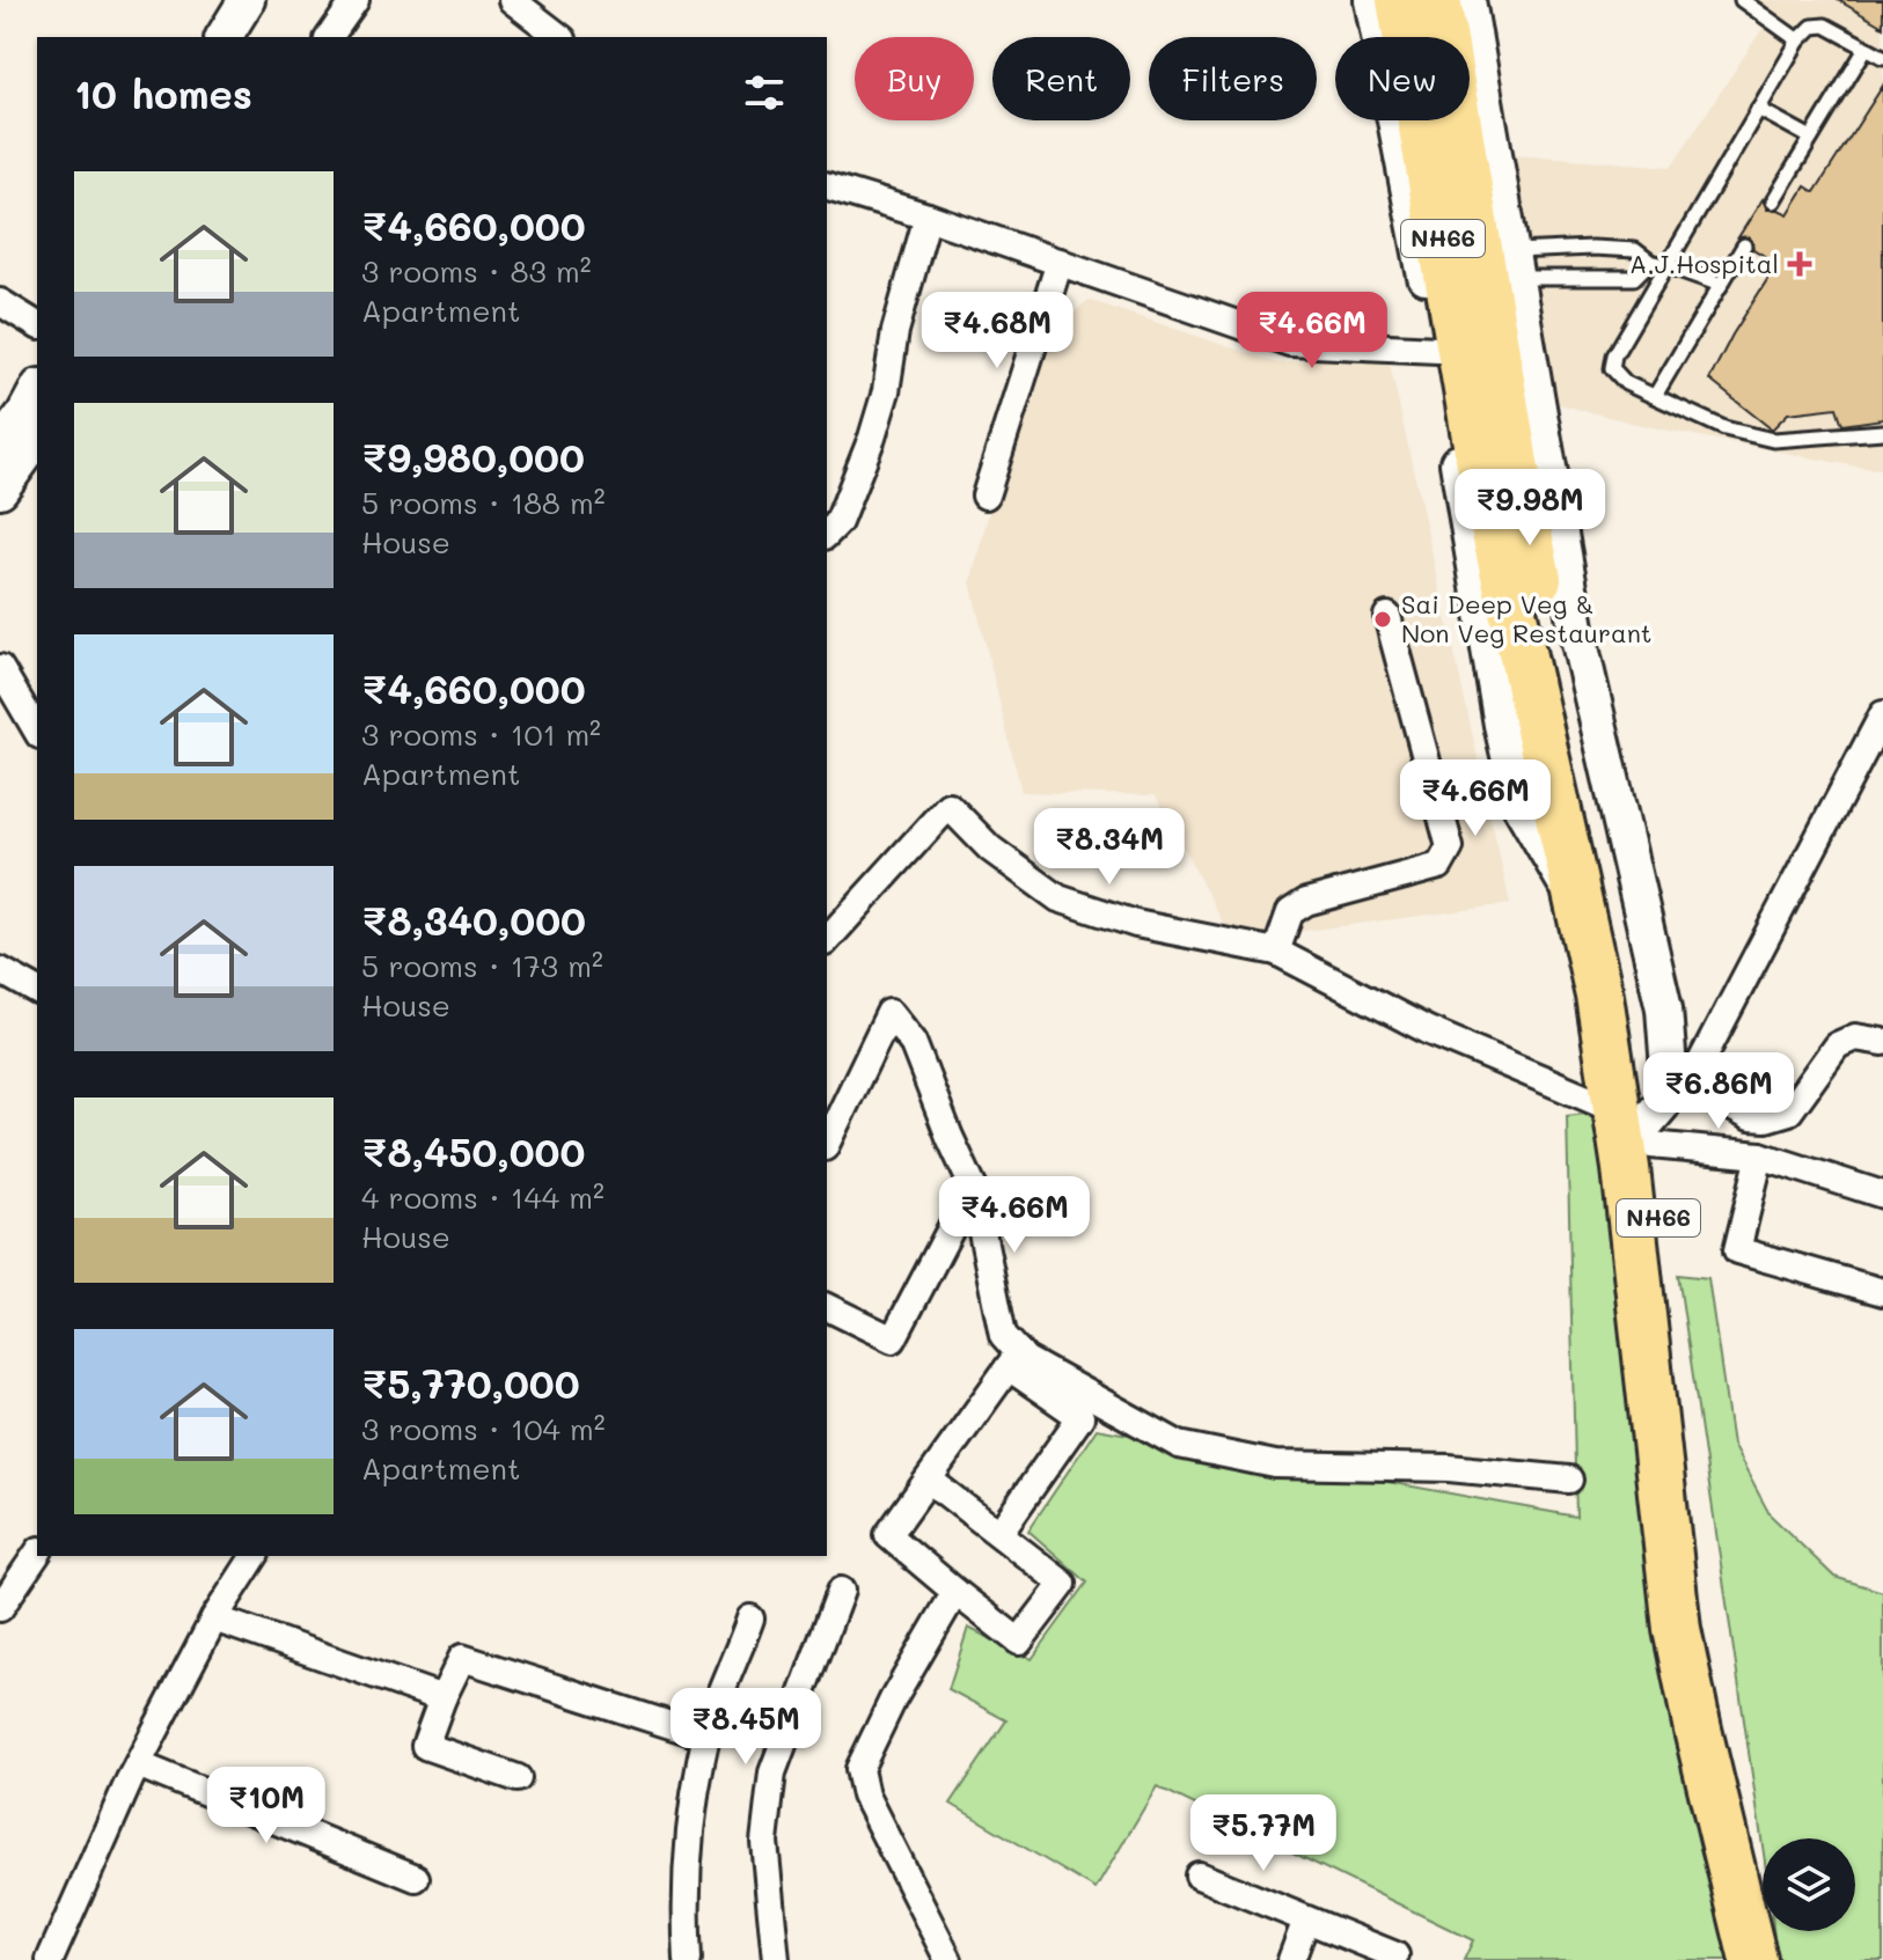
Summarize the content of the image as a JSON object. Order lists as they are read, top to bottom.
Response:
{
  "streets": {
    "highway": ["NH66"]
  },
  "places": {
    "health": ["A.J.Hospital"],
    "other": ["Sai Deep Veg & Non Veg Restaurant"]
  },
  "page": {
    "chip": [
      "Buy",
      "Rent",
      "Filters",
      "New"
    ],
    "heading": "10 homes",
    "list": [
      {
        "name": "₹4,660,000",
        "note": "3 rooms · 83 m² · Apartment"
      },
      {
        "name": "₹9,980,000",
        "note": "5 rooms · 188 m² · House"
      },
      {
        "name": "₹4,660,000",
        "note": "3 rooms · 101 m² · Apartment"
      },
      {
        "name": "₹8,340,000",
        "note": "5 rooms · 173 m² · House"
      },
      {
        "name": "₹8,450,000",
        "note": "4 rooms · 144 m² · House"
      },
      {
        "name": "₹5,770,000",
        "note": "3 rooms · 104 m² · Apartment"
      }
    ],
    "price": [
      "₹4.68M",
      "₹4.66M",
      "₹9.98M",
      "₹4.66M",
      "₹8.34M",
      "₹6.86M",
      "₹4.66M",
      "₹8.45M",
      "₹10M",
      "₹5.77M"
    ]
  }
}
